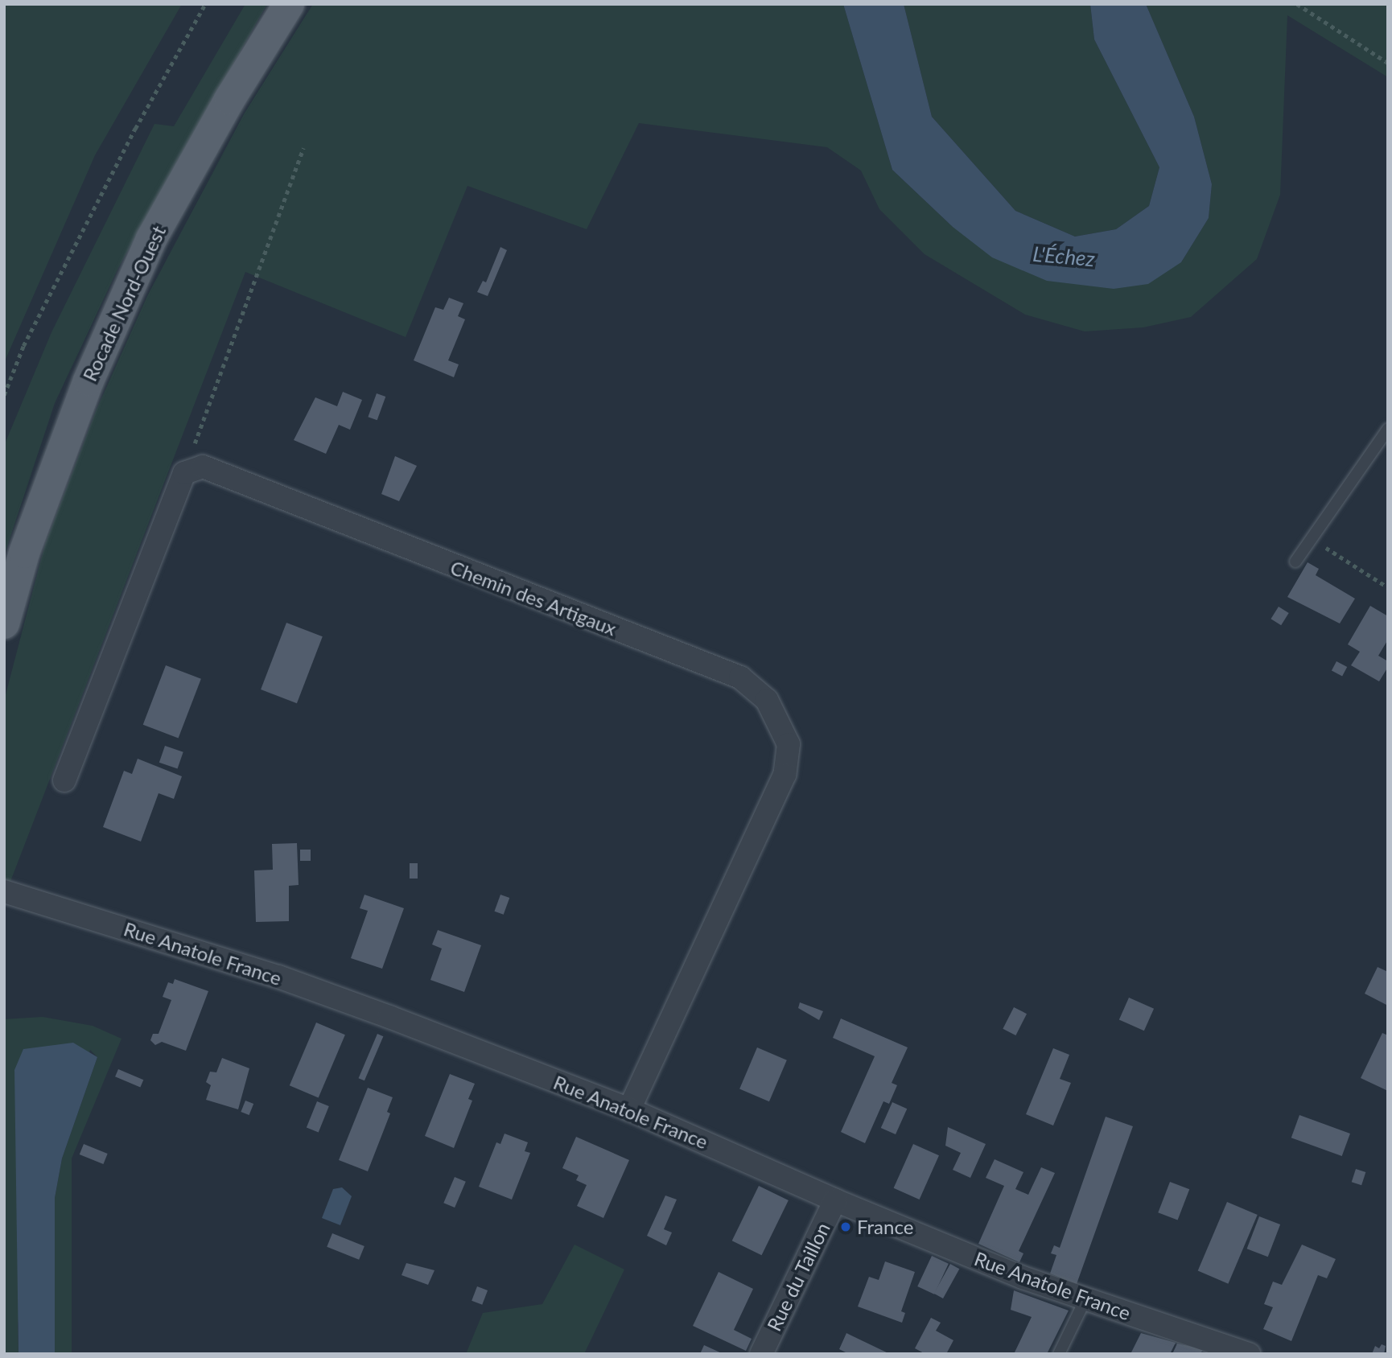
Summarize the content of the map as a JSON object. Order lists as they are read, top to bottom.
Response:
{
  "streets": {
    "main road": ["Rocade Nord-Ouest"],
    "street": ["Chemin des Artigaux", "Rue Anatole France", "Rue du Taillon"]
  },
  "crossings": [
    ["Chemin des Artigaux", "Rue Anatole France"],
    ["Rue Anatole France", "Rue du Taillon"]
  ],
  "water": ["L'Échez"],
  "places": ["France"]
}
